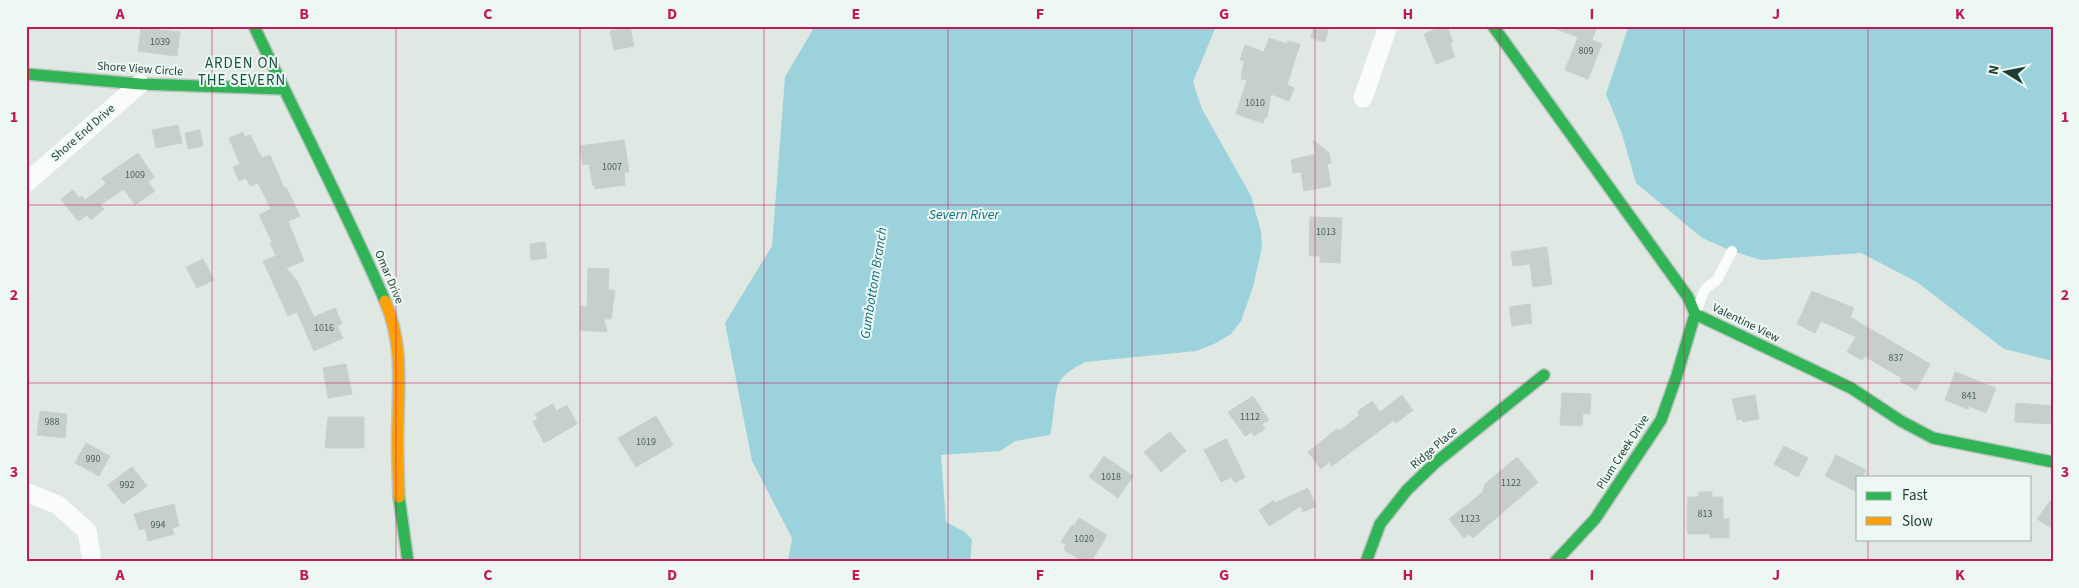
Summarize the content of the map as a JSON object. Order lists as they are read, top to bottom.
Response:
{
  "streets": {
    "street": [
      "Shore View Circle",
      "Shore End Drive",
      "Omar Drive",
      "Valentine View",
      "Ridge Place",
      "Plum Creek Drive"
    ]
  },
  "crossings": [
    ["Shore View Circle", "Shore End Drive"],
    ["Shore View Circle", "Omar Drive"],
    ["Valentine View", "Plum Creek Drive"]
  ],
  "districts": ["ARDEN ON THE SEVERN"],
  "water": ["Severn River", "Gumbottom Branch"],
  "house_numbers": [
    "1039",
    "809",
    "1010",
    "1007",
    "1009",
    "1013",
    "1016",
    "837",
    "841",
    "1112",
    "988",
    "1019",
    "990",
    "1018",
    "1122",
    "992",
    "813",
    "1123",
    "994",
    "1020"
  ],
  "legend": ["Fast", "Slow"],
  "north": "left",
  "grid": {
    "columns": [
      "A",
      "B",
      "C",
      "D",
      "E",
      "F",
      "G",
      "H",
      "I",
      "J",
      "K"
    ],
    "rows": ["1", "2", "3"]
  }
}
